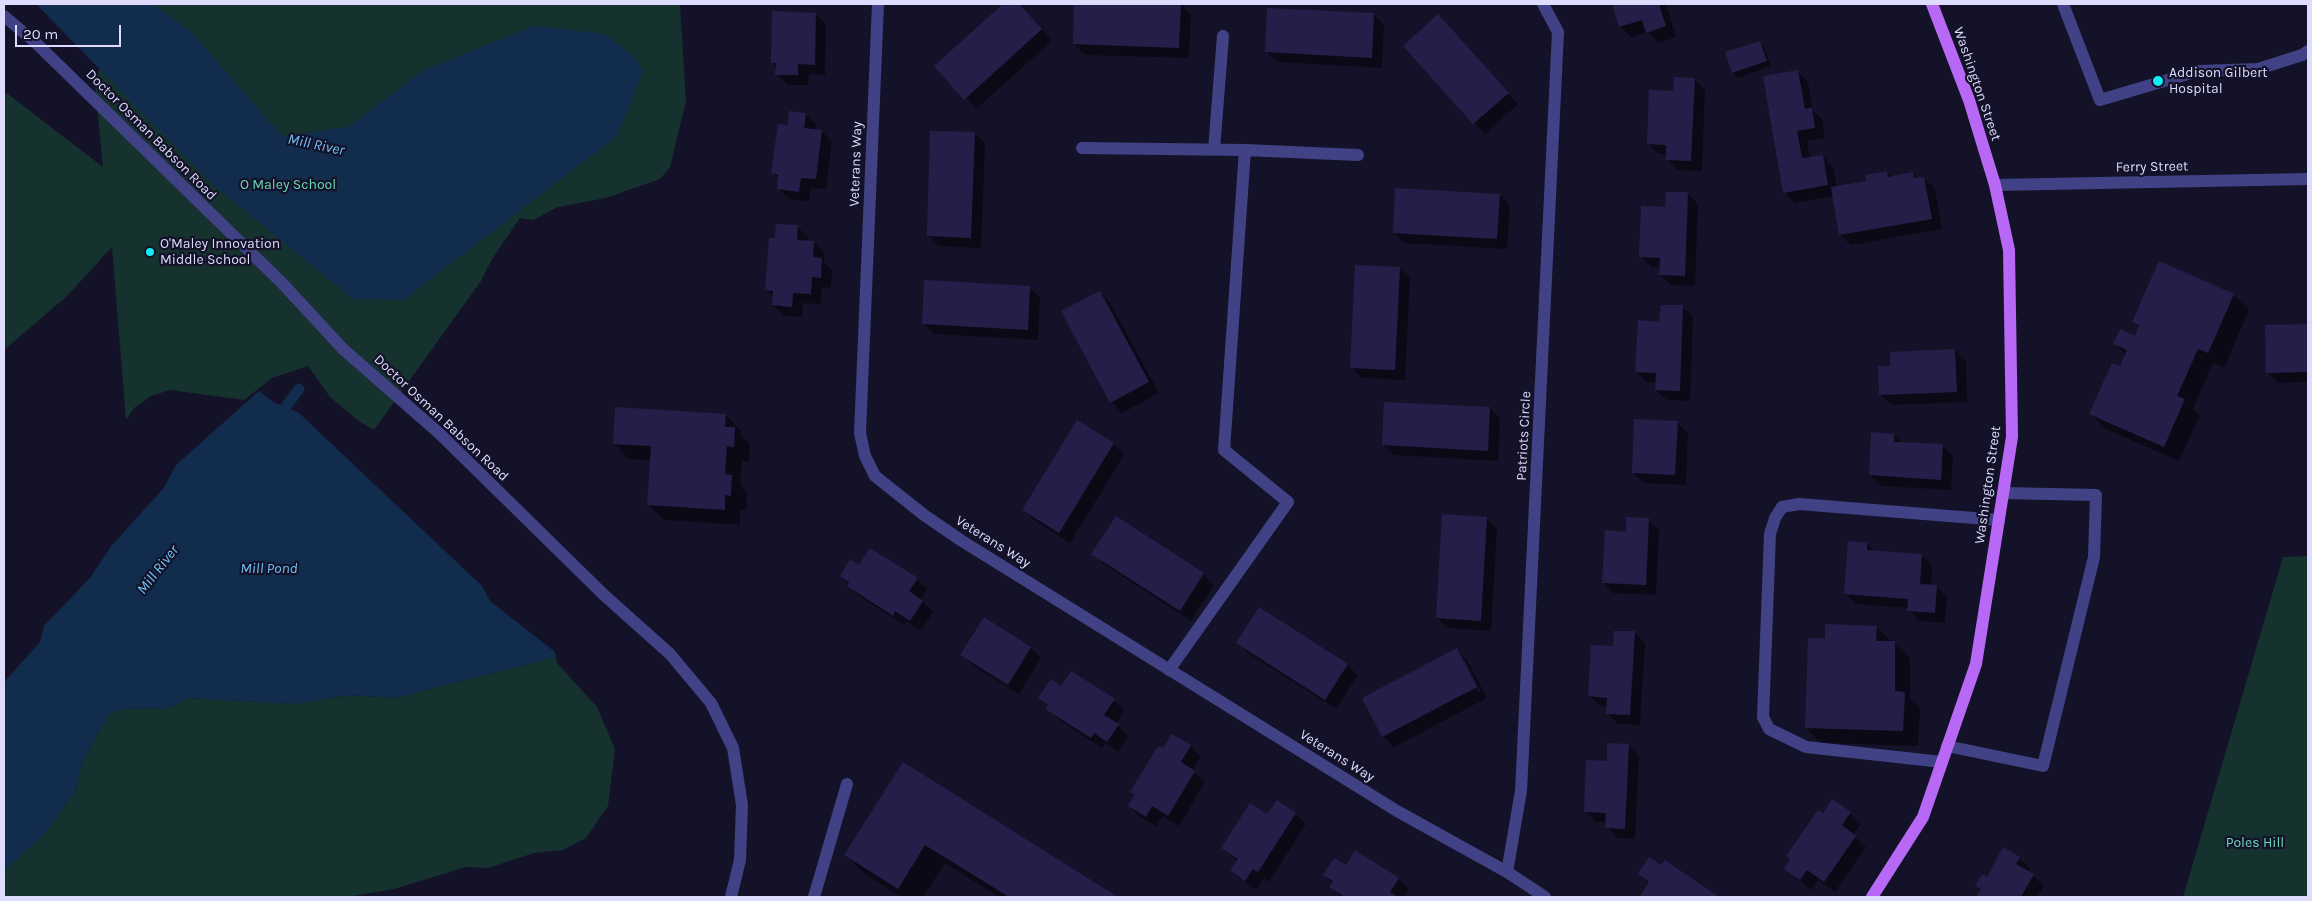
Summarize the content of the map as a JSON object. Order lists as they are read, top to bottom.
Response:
{
  "streets": {
    "main road": ["Washington Street"],
    "street": [
      "Doctor Osman Babson Road",
      "Veterans Way",
      "Ferry Street",
      "Patriots Circle"
    ]
  },
  "crossings": [
    ["Washington Street", "Ferry Street"],
    ["Veterans Way", "Patriots Circle"]
  ],
  "water": ["Mill River", "Mill Pond"],
  "parks": ["O Maley School", "Poles Hill"],
  "places": ["Addison Gilbert Hospital", "O'Maley Innovation Middle School"],
  "scale_bar": "20 m"
}
